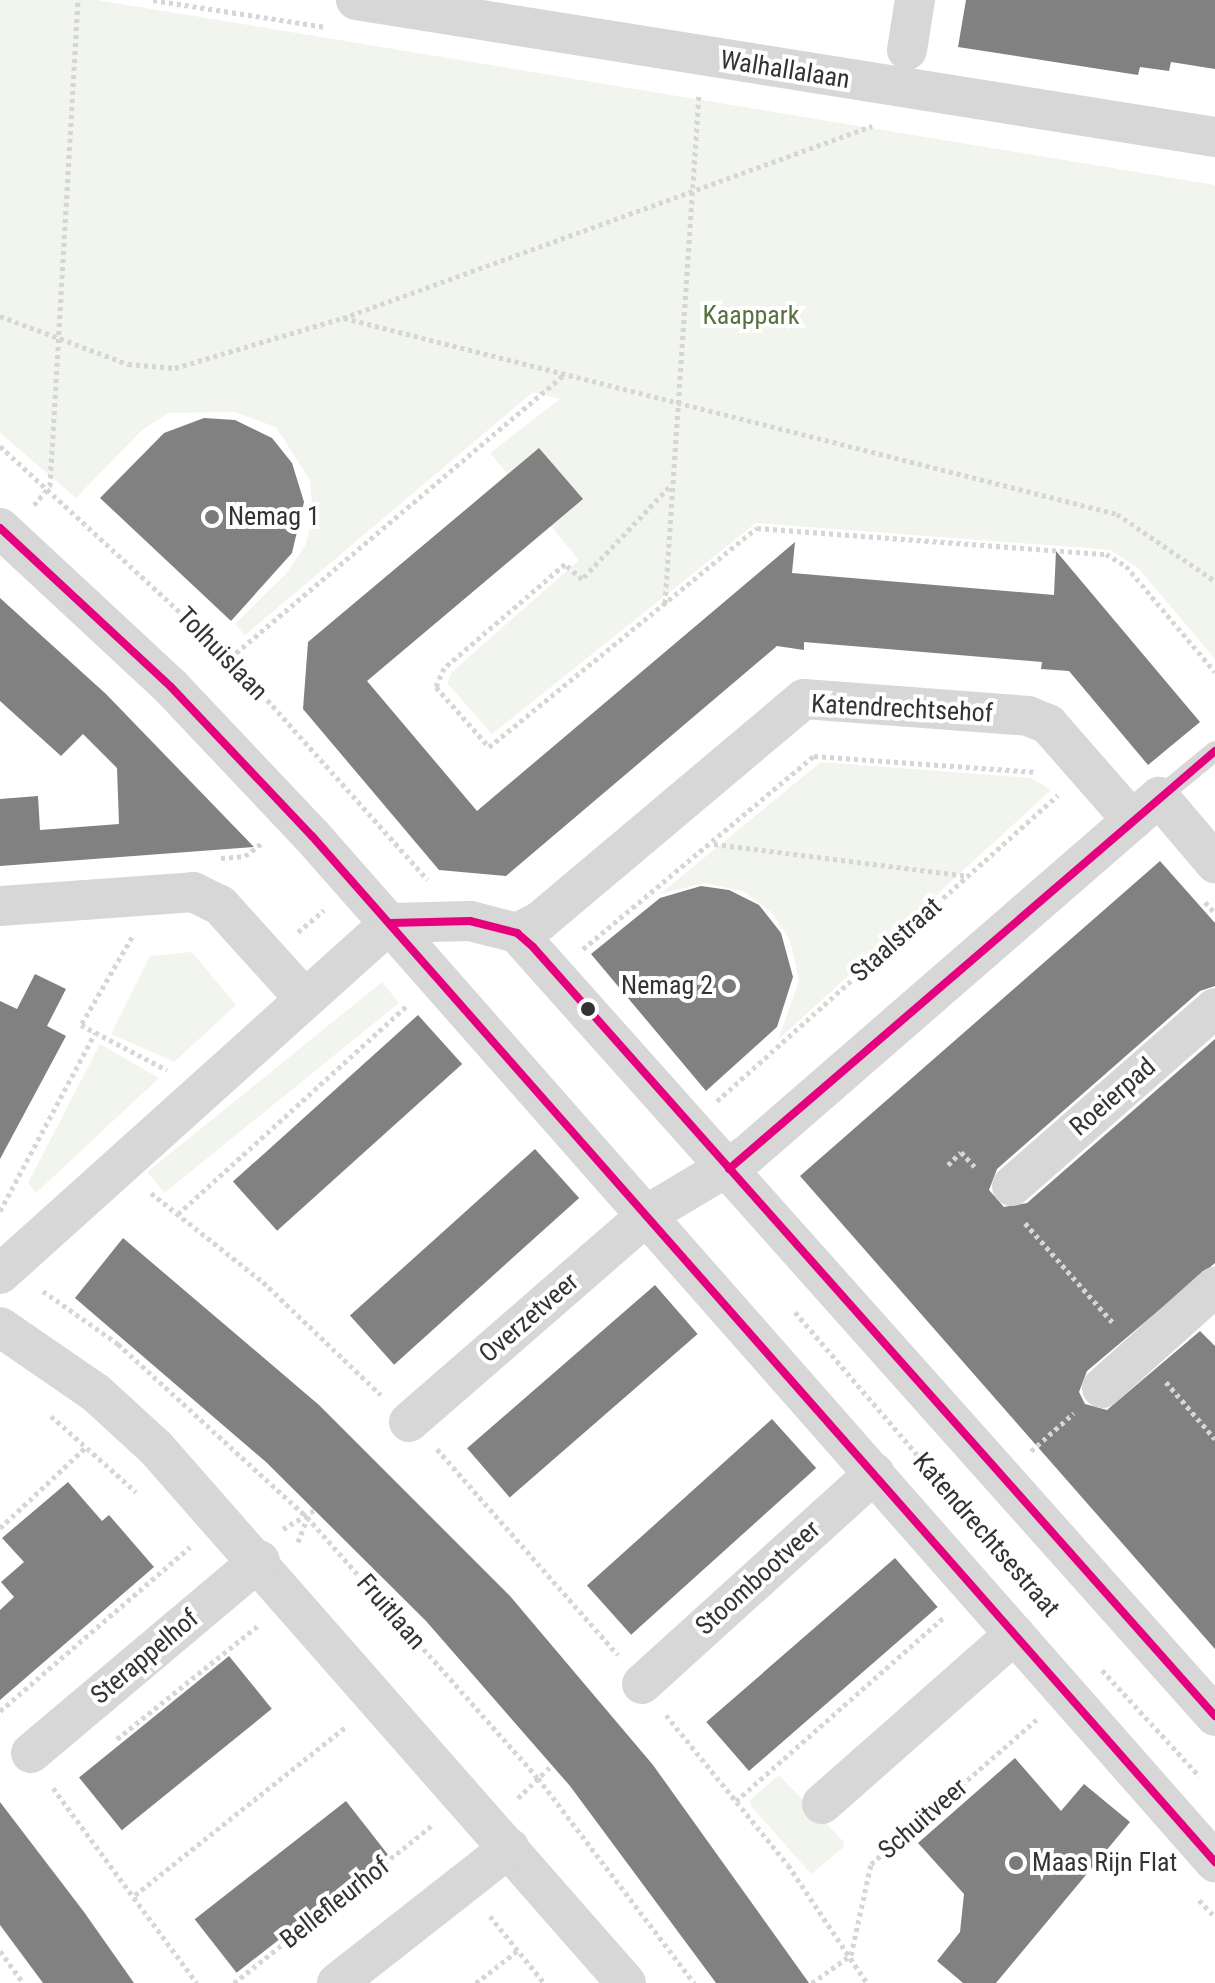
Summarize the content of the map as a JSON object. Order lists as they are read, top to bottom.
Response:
{
  "streets": {
    "street": [
      "Walhallalaan",
      "Katendrechtsehof",
      "Roeierpad",
      "Overzetveer",
      "Katendrechtsestraat",
      "Stoombootveer",
      "Sterappelhof"
    ],
    "path": [
      "Tolhuislaan",
      "Staalstraat",
      "Fruitlaan",
      "Schuitveer",
      "Bellefleurhof"
    ]
  },
  "crossings": [
    ["Katendrechtsehof", "Katendrechtsestraat"],
    ["Overzetveer", "Katendrechtsestraat"],
    ["Katendrechtsestraat", "Stoombootveer"]
  ],
  "parks": ["Kaappark"],
  "places": ["Nemag 1", "Nemag 2", "Maas Rijn Flat"]
}
